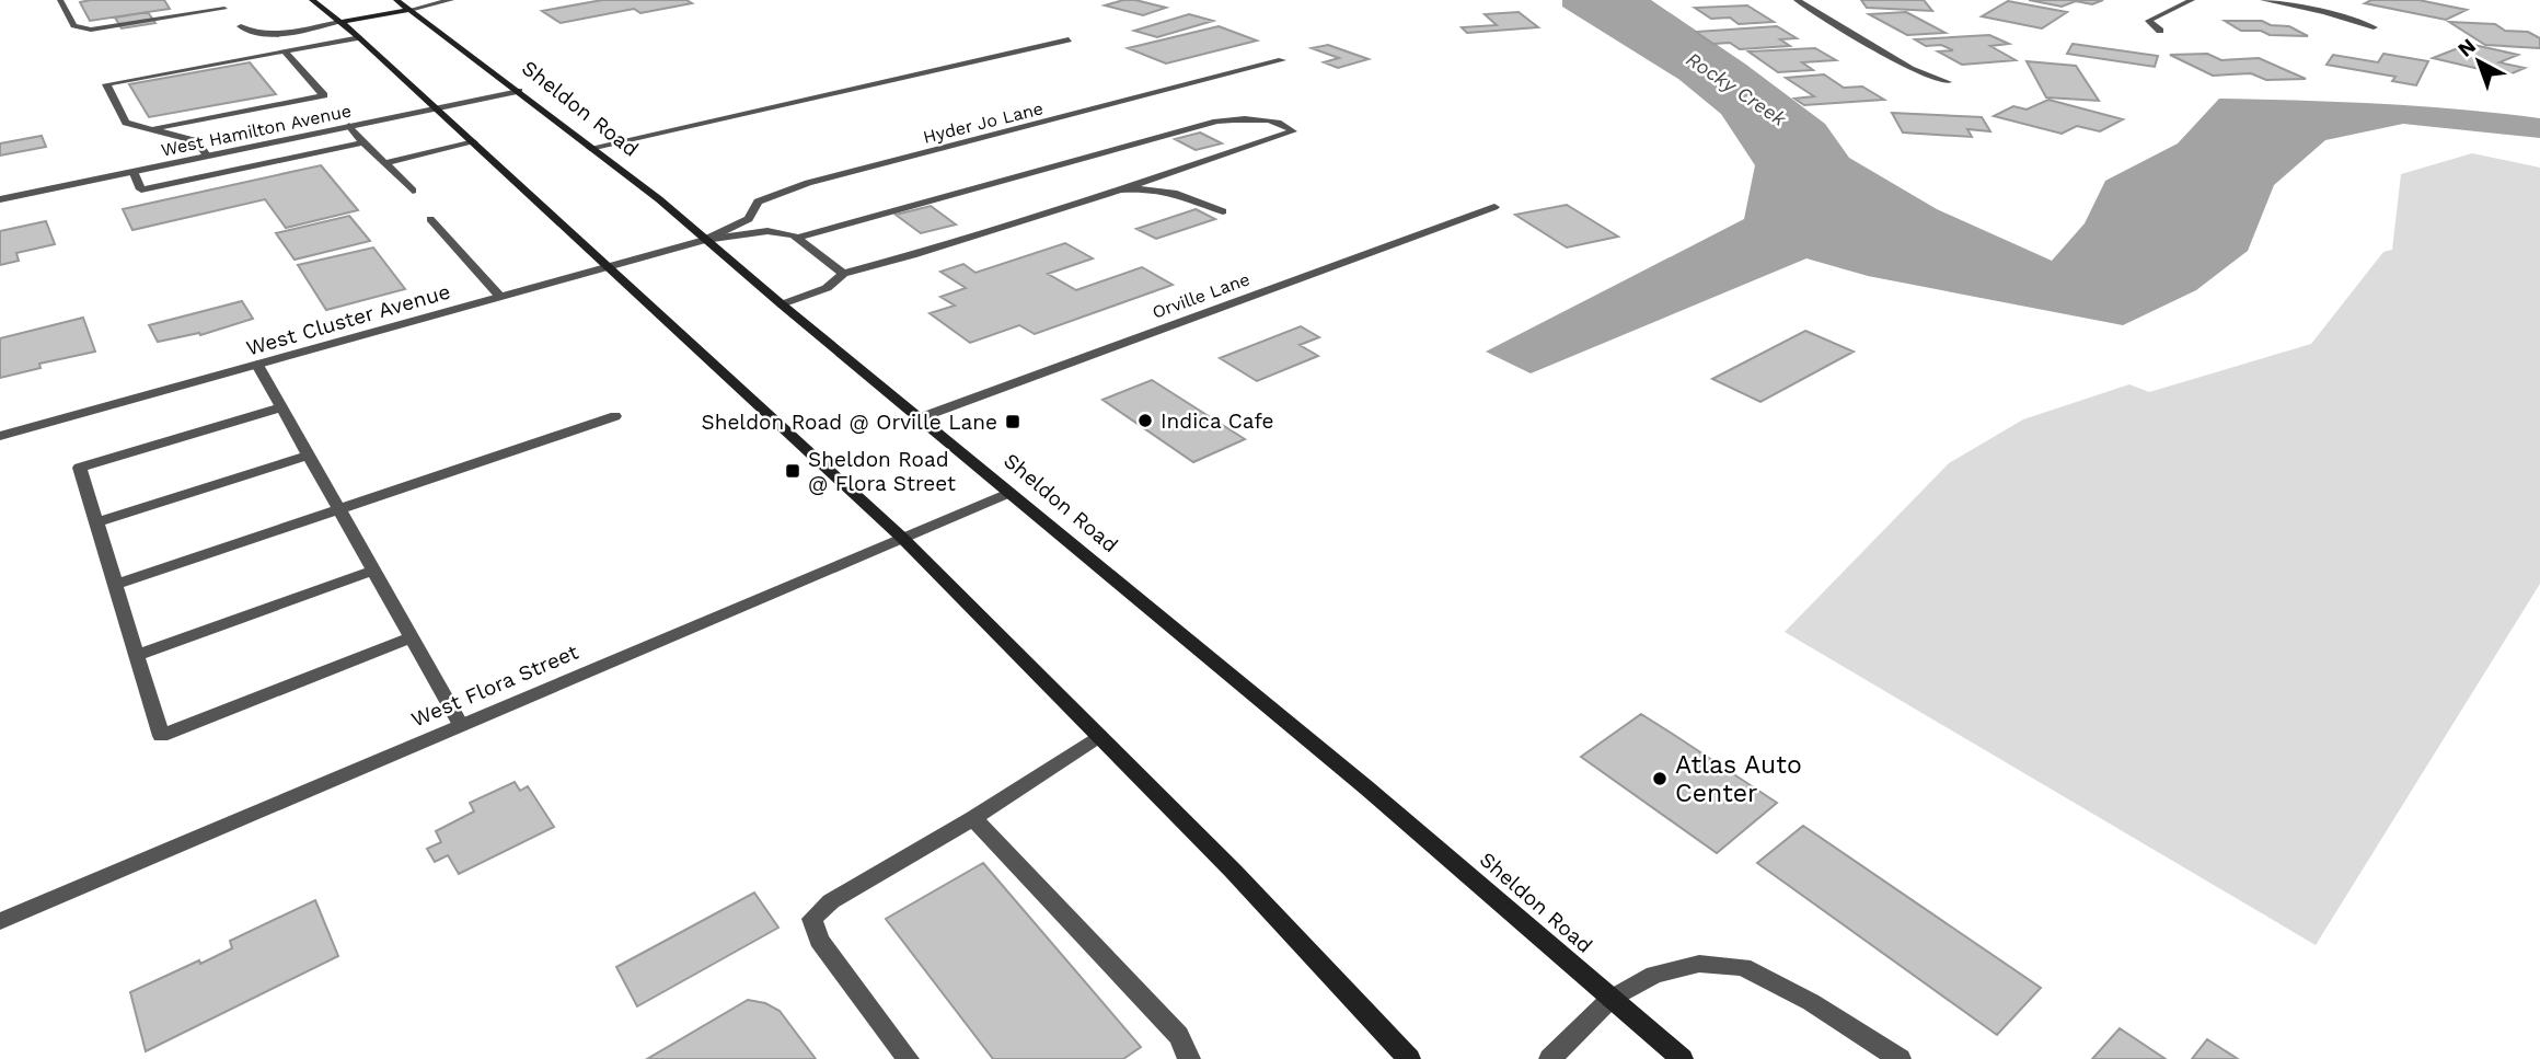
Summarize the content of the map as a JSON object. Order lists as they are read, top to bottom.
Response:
{
  "streets": {
    "main road": ["Sheldon Road"],
    "street": [
      "Hyder Jo Lane",
      "West Hamilton Avenue",
      "Orville Lane",
      "West Cluster Avenue",
      "West Flora Street"
    ]
  },
  "crossings": [
    ["Sheldon Road", "Hyder Jo Lane"],
    ["Sheldon Road", "West Hamilton Avenue"],
    ["Sheldon Road", "Orville Lane"],
    ["Sheldon Road", "West Cluster Avenue"],
    ["Sheldon Road", "West Flora Street"],
    ["Hyder Jo Lane", "West Cluster Avenue"]
  ],
  "water": ["Rocky Creek"],
  "places": {
    "other": ["Indica Cafe", "Atlas Auto Center"],
    "transit": ["Sheldon Road @ Orville Lane", "Sheldon Road @ Flora Street"]
  },
  "north": "top left"
}
